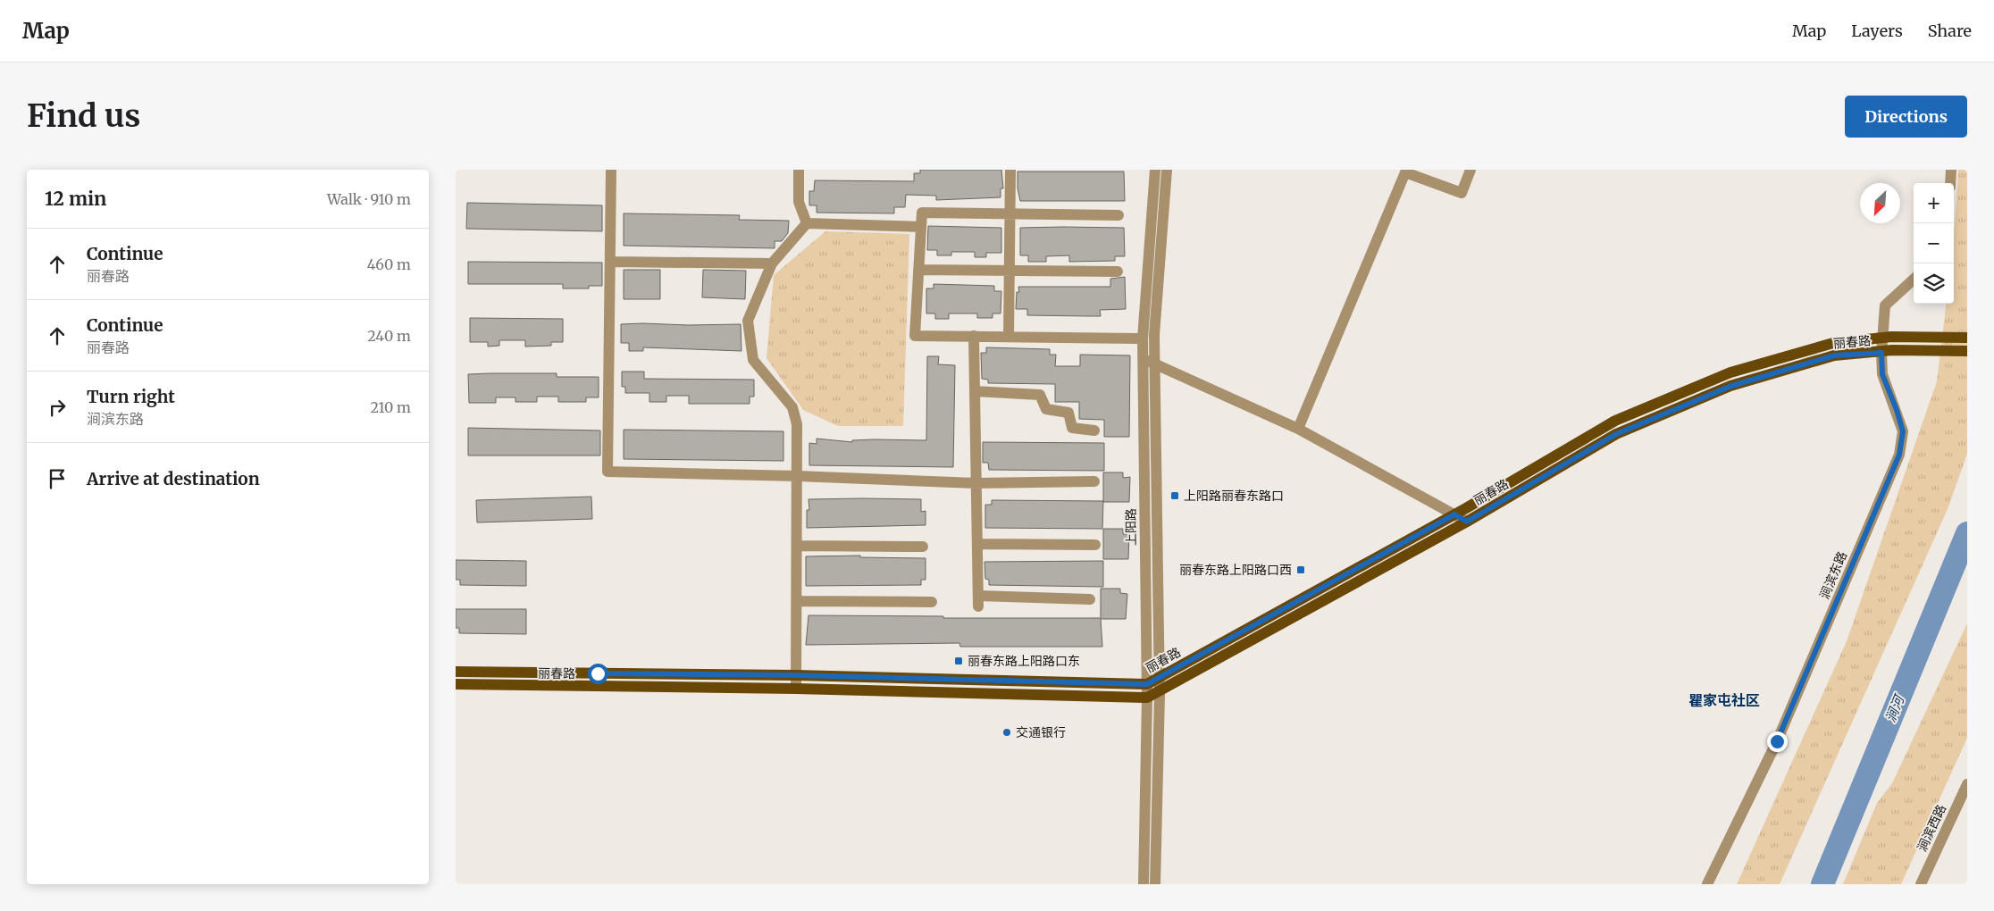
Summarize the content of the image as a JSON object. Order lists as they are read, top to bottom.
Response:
{
  "streets": {
    "main road": ["丽春路"],
    "street": ["上阳路", "涧滨东路", "涧滨西路"]
  },
  "crossings": [
    ["丽春路", "上阳路"],
    ["丽春路", "涧滨东路"]
  ],
  "districts": ["瞿家屯社区"],
  "water": ["涧河"],
  "places": {
    "transit": ["上阳路丽春东路口", "丽春东路上阳路口西", "丽春东路上阳路口东"],
    "other": ["交通银行"]
  },
  "north": "bottom left",
  "page": {
    "header": "Map",
    "nav": ["Map", "Layers", "Share"],
    "buttons": "Directions",
    "title": "Find us",
    "heading": ["12 min", "Walk · 910 m"],
    "map_buttons": ["+", "−"],
    "list": [
      ["Continue", "丽春路", "460 m"],
      ["Continue", "丽春路", "240 m"],
      ["Turn right", "涧滨东路", "210 m"],
      "Arrive at destination"
    ]
  }
}
